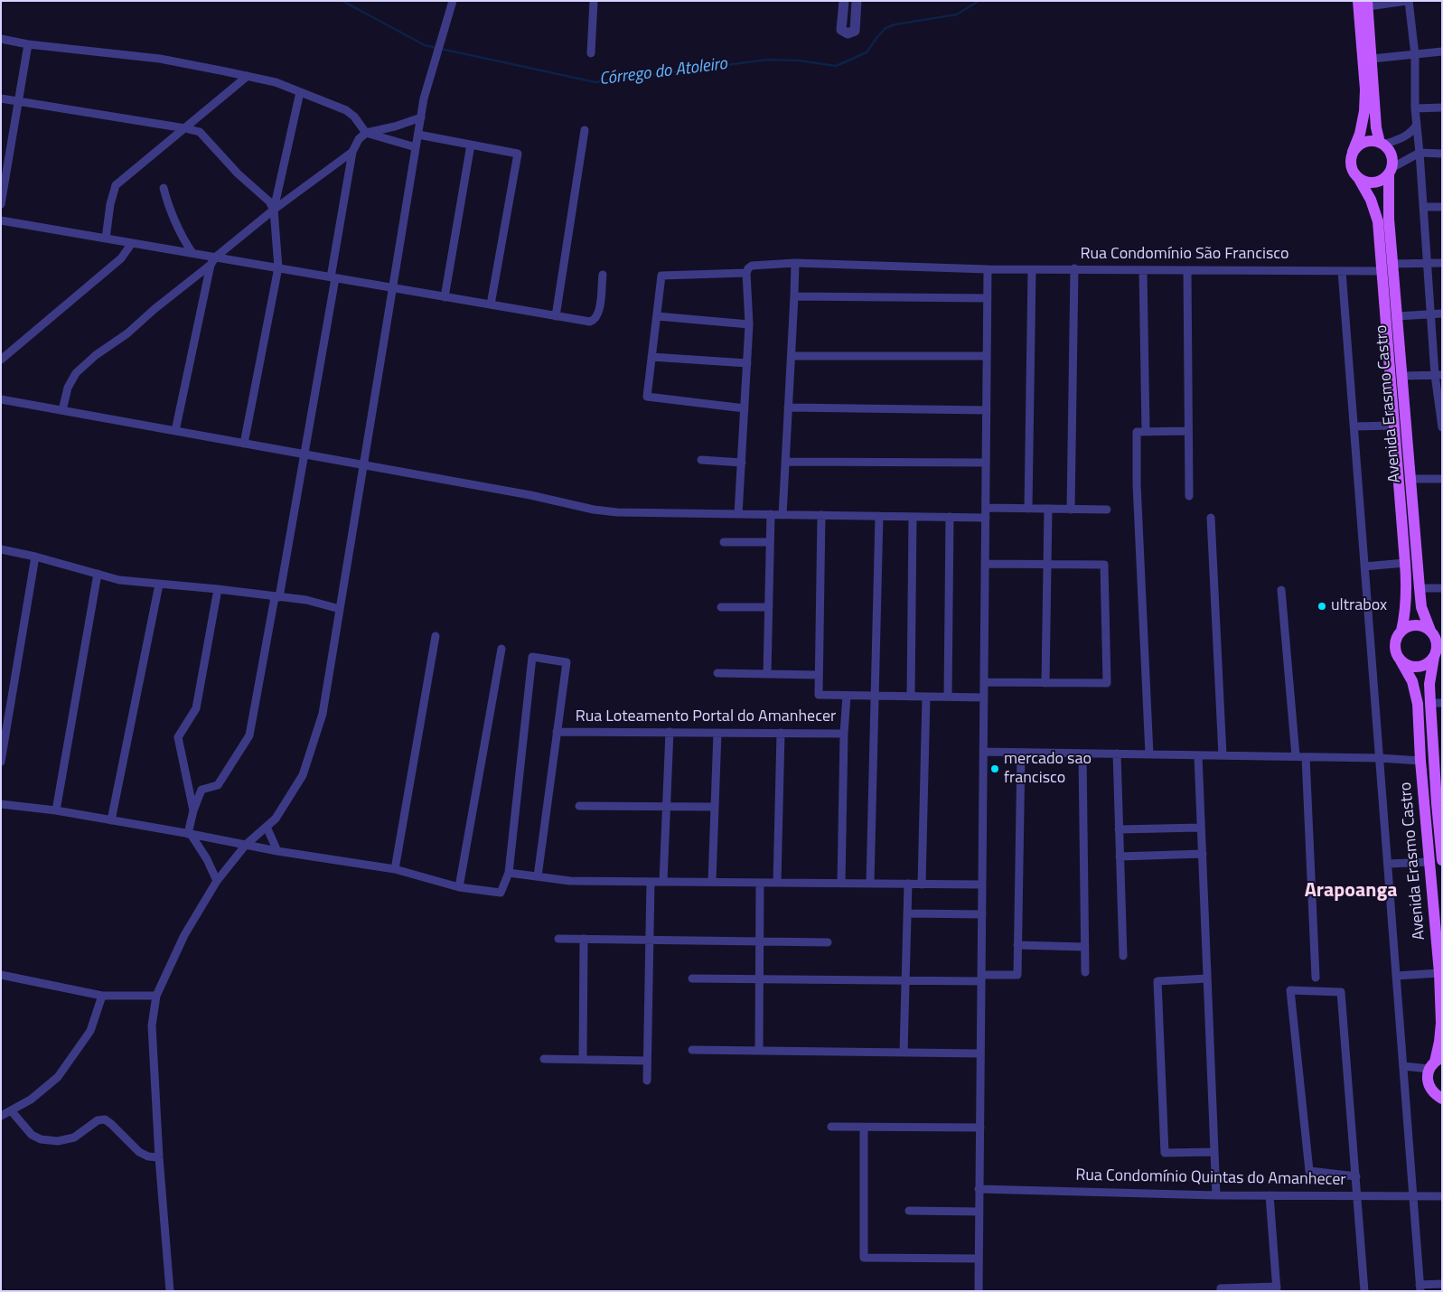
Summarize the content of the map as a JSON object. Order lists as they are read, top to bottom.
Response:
{
  "streets": {
    "main road": ["Avenida Erasmo Castro"],
    "street": ["Rua Condomínio São Francisco", "Rua Loteamento Portal do Amanhecer", "Rua Condomínio Quintas do Amanhecer"]
  },
  "crossings": [
    ["Rua Condomínio São Francisco", "Avenida Erasmo Castro"]
  ],
  "districts": ["Arapoanga"],
  "water": ["Córrego do Atoleiro"],
  "places": ["ultrabox", "mercado sao francisco"]
}
